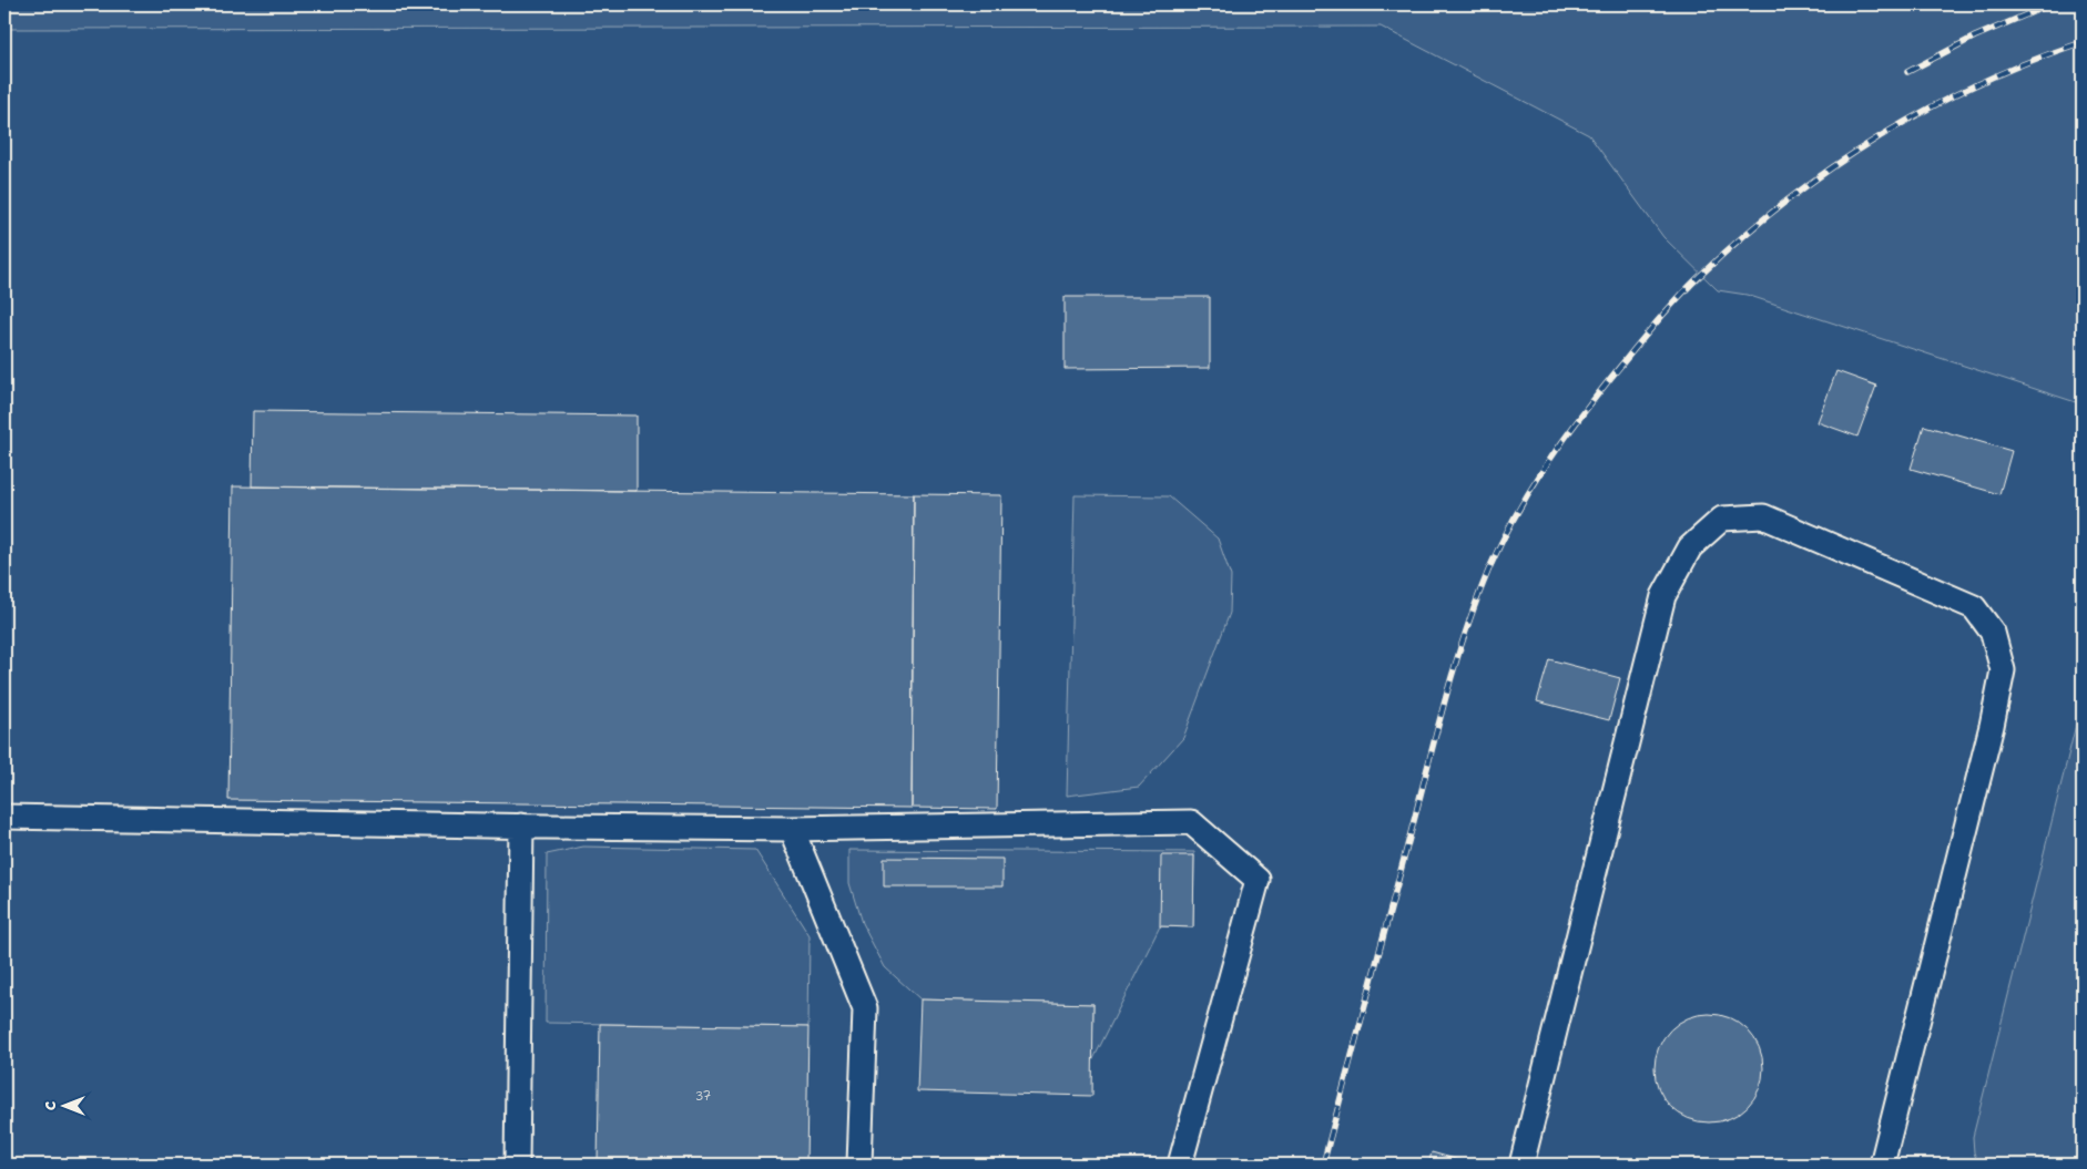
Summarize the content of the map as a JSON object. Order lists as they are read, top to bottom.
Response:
{
  "house_numbers": ["37"],
  "north": "left"
}
